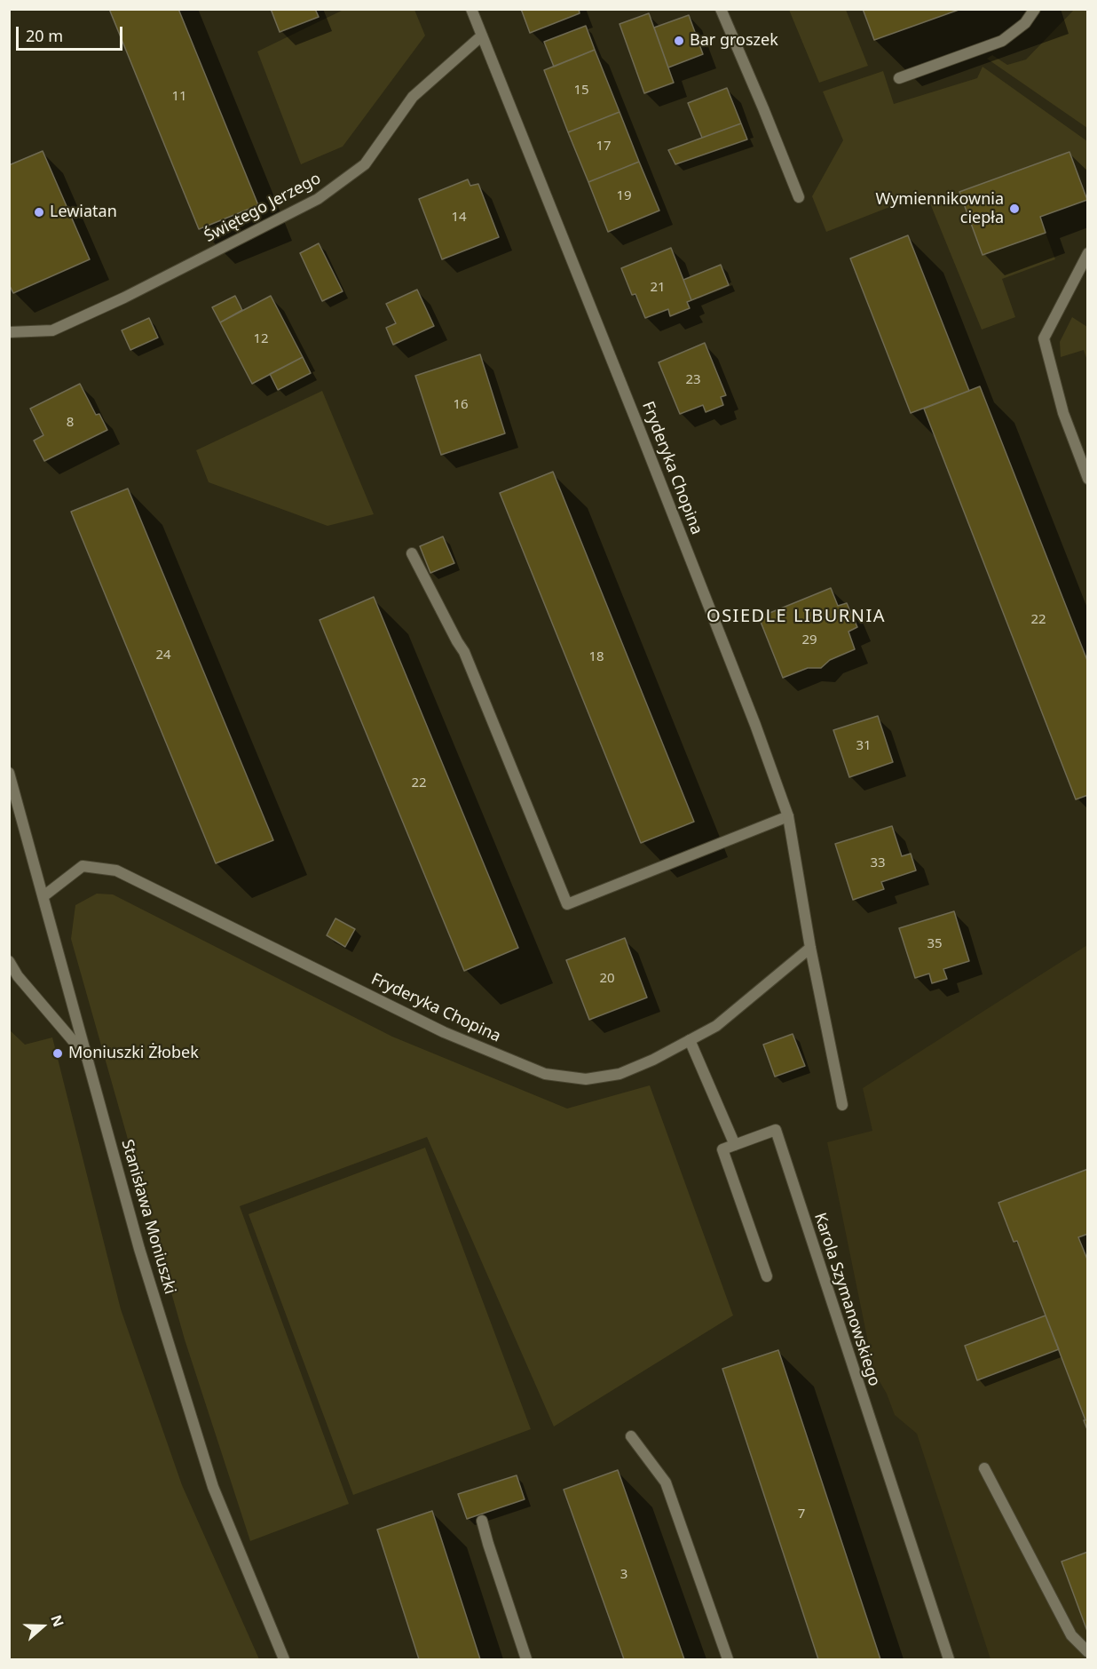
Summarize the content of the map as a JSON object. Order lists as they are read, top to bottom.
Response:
{
  "streets": {
    "street": [
      "Świętego Jerzego",
      "Fryderyka Chopina",
      "Stanisława Moniuszki",
      "Karola Szymanowskiego"
    ]
  },
  "crossings": [
    ["Świętego Jerzego", "Fryderyka Chopina"],
    ["Fryderyka Chopina", "Stanisława Moniuszki"]
  ],
  "districts": ["OSIEDLE LIBURNIA"],
  "places": [
    "Bar groszek",
    "Wymiennikownia ciepła",
    "Lewiatan",
    "Moniuszki Żłobek"
  ],
  "house_numbers": [
    "15",
    "11",
    "17",
    "19",
    "14",
    "21",
    "12",
    "23",
    "16",
    "8",
    "22",
    "29",
    "24",
    "18",
    "31",
    "22",
    "33",
    "35",
    "20",
    "7",
    "3"
  ],
  "scale_bar": "20 m",
  "north": "right"
}
